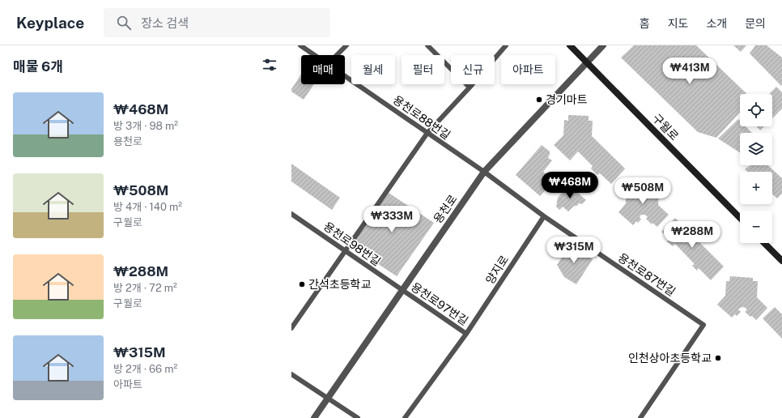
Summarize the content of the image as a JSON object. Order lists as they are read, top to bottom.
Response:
{
  "streets": {
    "main road": ["구월로"],
    "street": ["용천로"],
    "lane": [
      "용천로88번길",
      "용천로98번길",
      "양지로",
      "용천로87번길",
      "용천로97번길"
    ]
  },
  "crossings": [
    ["용천로88번길", "용천로"],
    ["용천로88번길", "용천로87번길"],
    ["구월로", "용천로"],
    ["용천로", "용천로98번길"],
    ["용천로", "용천로87번길"],
    ["용천로", "용천로97번길"],
    ["용천로98번길", "용천로97번길"],
    ["양지로", "용천로87번길"],
    ["양지로", "용천로97번길"]
  ],
  "places": ["경기마트", "간석초등학교", "인천상아초등학교"],
  "page": {
    "header": "Keyplace",
    "search": "장소 검색",
    "nav": [
      "홈",
      "지도",
      "소개",
      "문의"
    ],
    "heading": "매물 6개",
    "chip": [
      "매매",
      "월세",
      "필터",
      "신규",
      "아파트"
    ],
    "price": [
      "₩413M",
      "₩468M",
      "₩508M",
      "₩333M",
      "₩288M",
      "₩315M"
    ],
    "list": [
      {
        "name": "₩468M",
        "note": "방 3개 · 98 m² · 용천로"
      },
      {
        "name": "₩508M",
        "note": "방 4개 · 140 m² · 구월로"
      },
      {
        "name": "₩288M",
        "note": "방 2개 · 72 m² · 구월로"
      },
      {
        "name": "₩315M",
        "note": "방 2개 · 66 m² · 아파트"
      }
    ],
    "map_buttons": ["+", "−"]
  }
}
